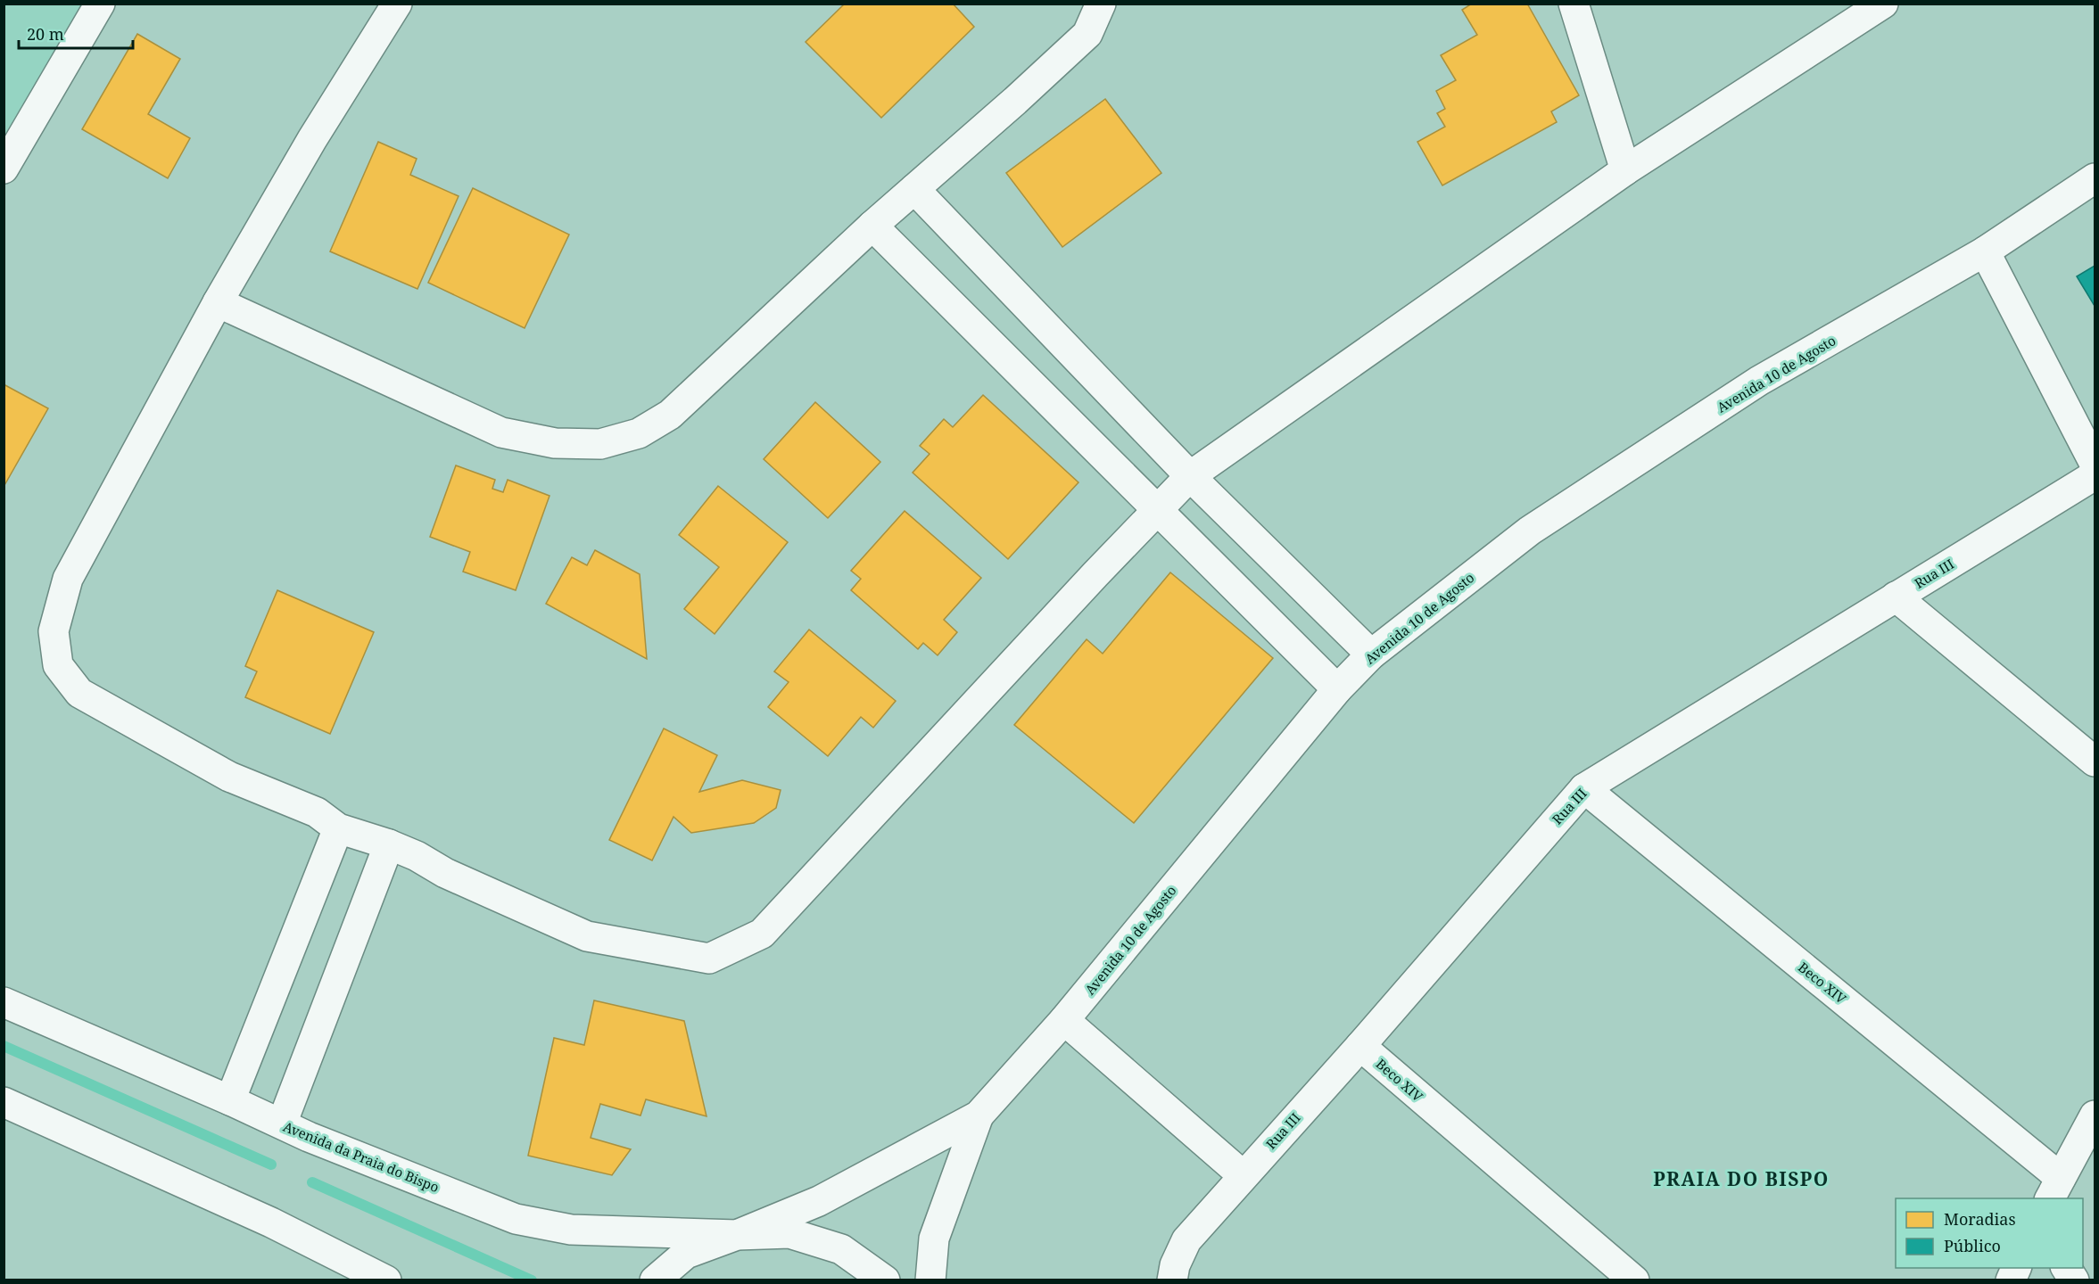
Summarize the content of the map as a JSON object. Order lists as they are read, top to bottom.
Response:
{
  "streets": {
    "street": [
      "Avenida 10 de Agosto",
      "Rua III",
      "Beco XIV",
      "Avenida da Praia do Bispo"
    ]
  },
  "crossings": [
    ["Avenida 10 de Agosto", "Avenida da Praia do Bispo"],
    ["Rua III", "Beco XIV"]
  ],
  "districts": ["PRAIA DO BISPO"],
  "legend": ["Moradias", "Público"],
  "scale_bar": "20 m"
}
